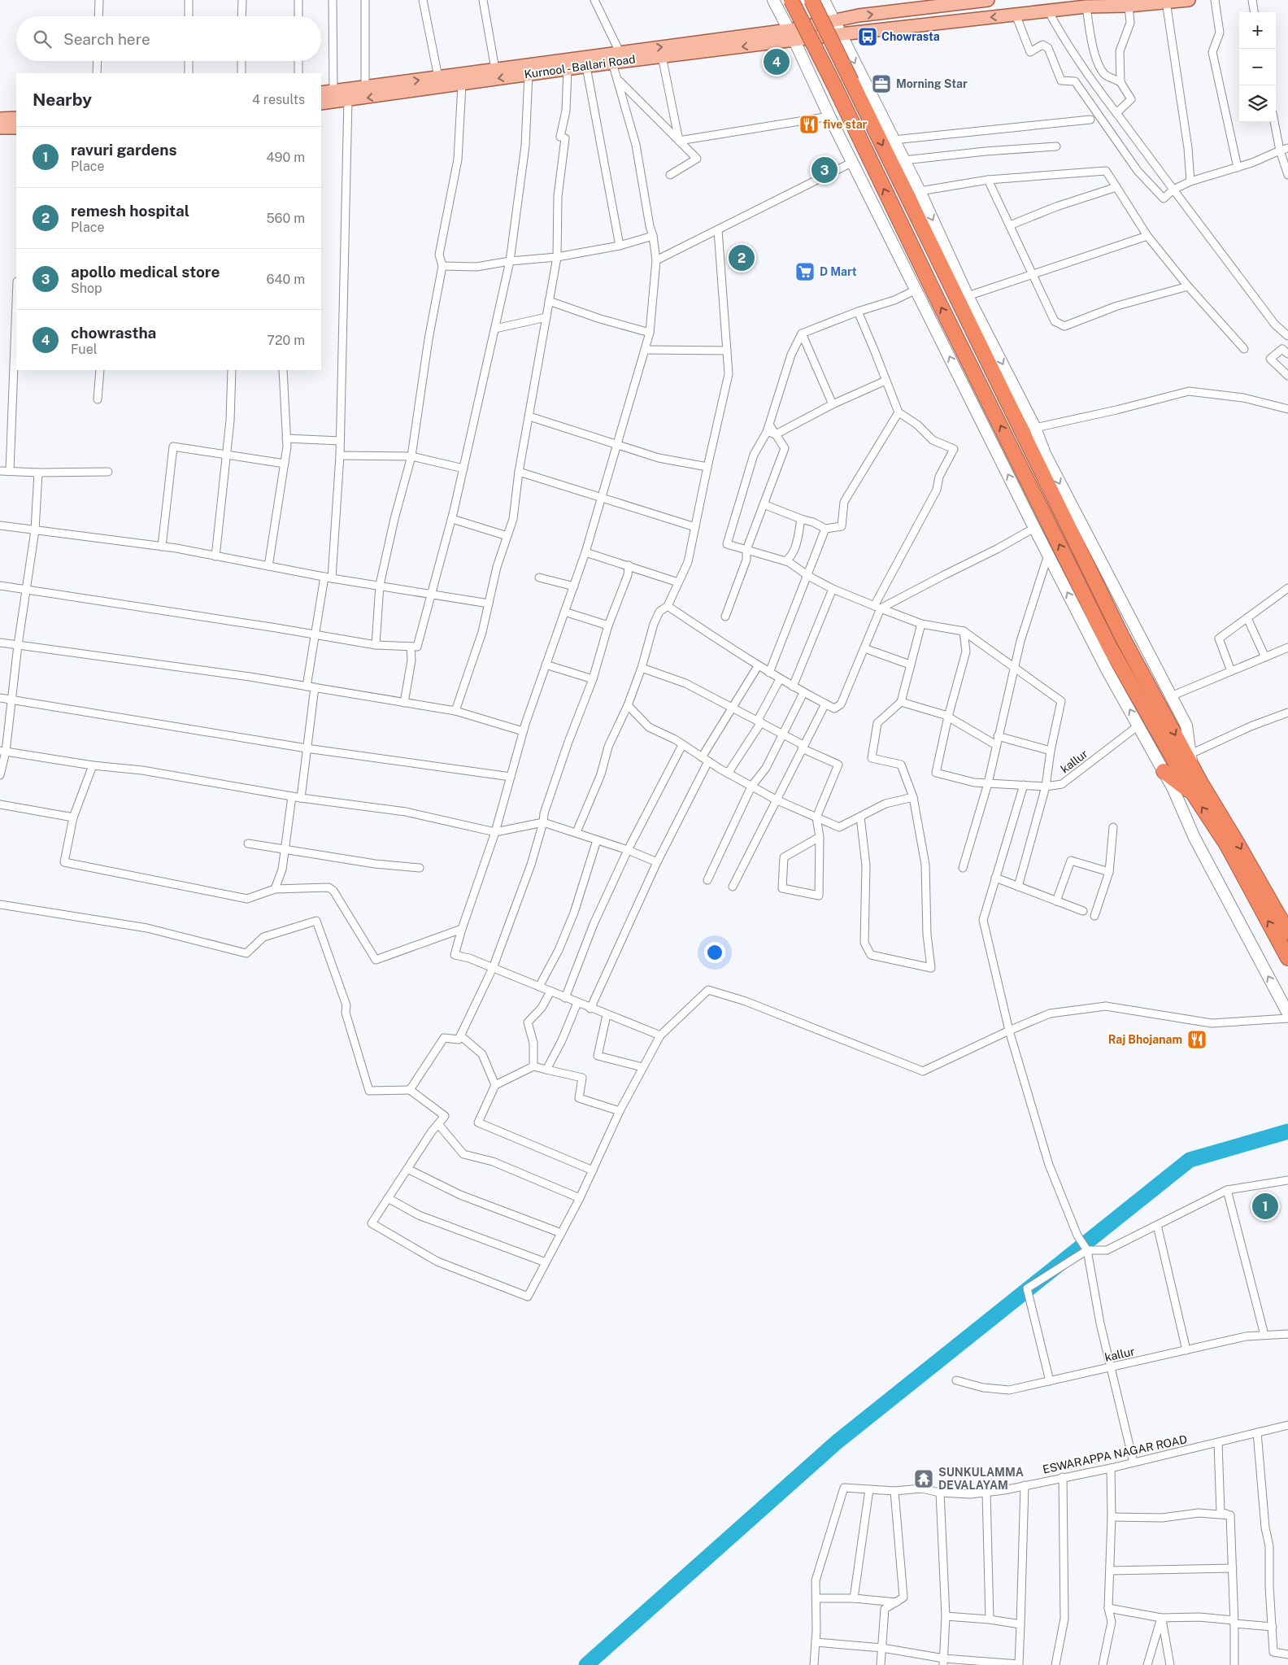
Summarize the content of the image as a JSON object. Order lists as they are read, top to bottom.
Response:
{
  "streets": {
    "main road": ["Kurnool - Ballari Road"],
    "street": ["kallur", "ESWARAPPA NAGAR ROAD"]
  },
  "places": {
    "bus stop": ["Chowrasta"],
    "office": ["Morning Star"],
    "restaurant": ["five star", "Raj Bhojanam"],
    "supermarket": ["D Mart"],
    "temple": ["SUNKULAMMA DEVALAYAM"]
  },
  "page": {
    "map_buttons": ["+", "−"],
    "search": "Search here",
    "pins": [
      "4",
      "3",
      "2",
      "1"
    ],
    "heading": ["Nearby", "4 results"],
    "list": [
      {
        "mark": "1",
        "name": "ravuri gardens",
        "note": "Place",
        "value": "490 m"
      },
      {
        "mark": "2",
        "name": "remesh hospital",
        "note": "Place",
        "value": "560 m"
      },
      {
        "mark": "3",
        "name": "apollo medical store",
        "note": "Shop",
        "value": "640 m"
      },
      {
        "mark": "4",
        "name": "chowrastha",
        "note": "Fuel",
        "value": "720 m"
      }
    ]
  }
}
